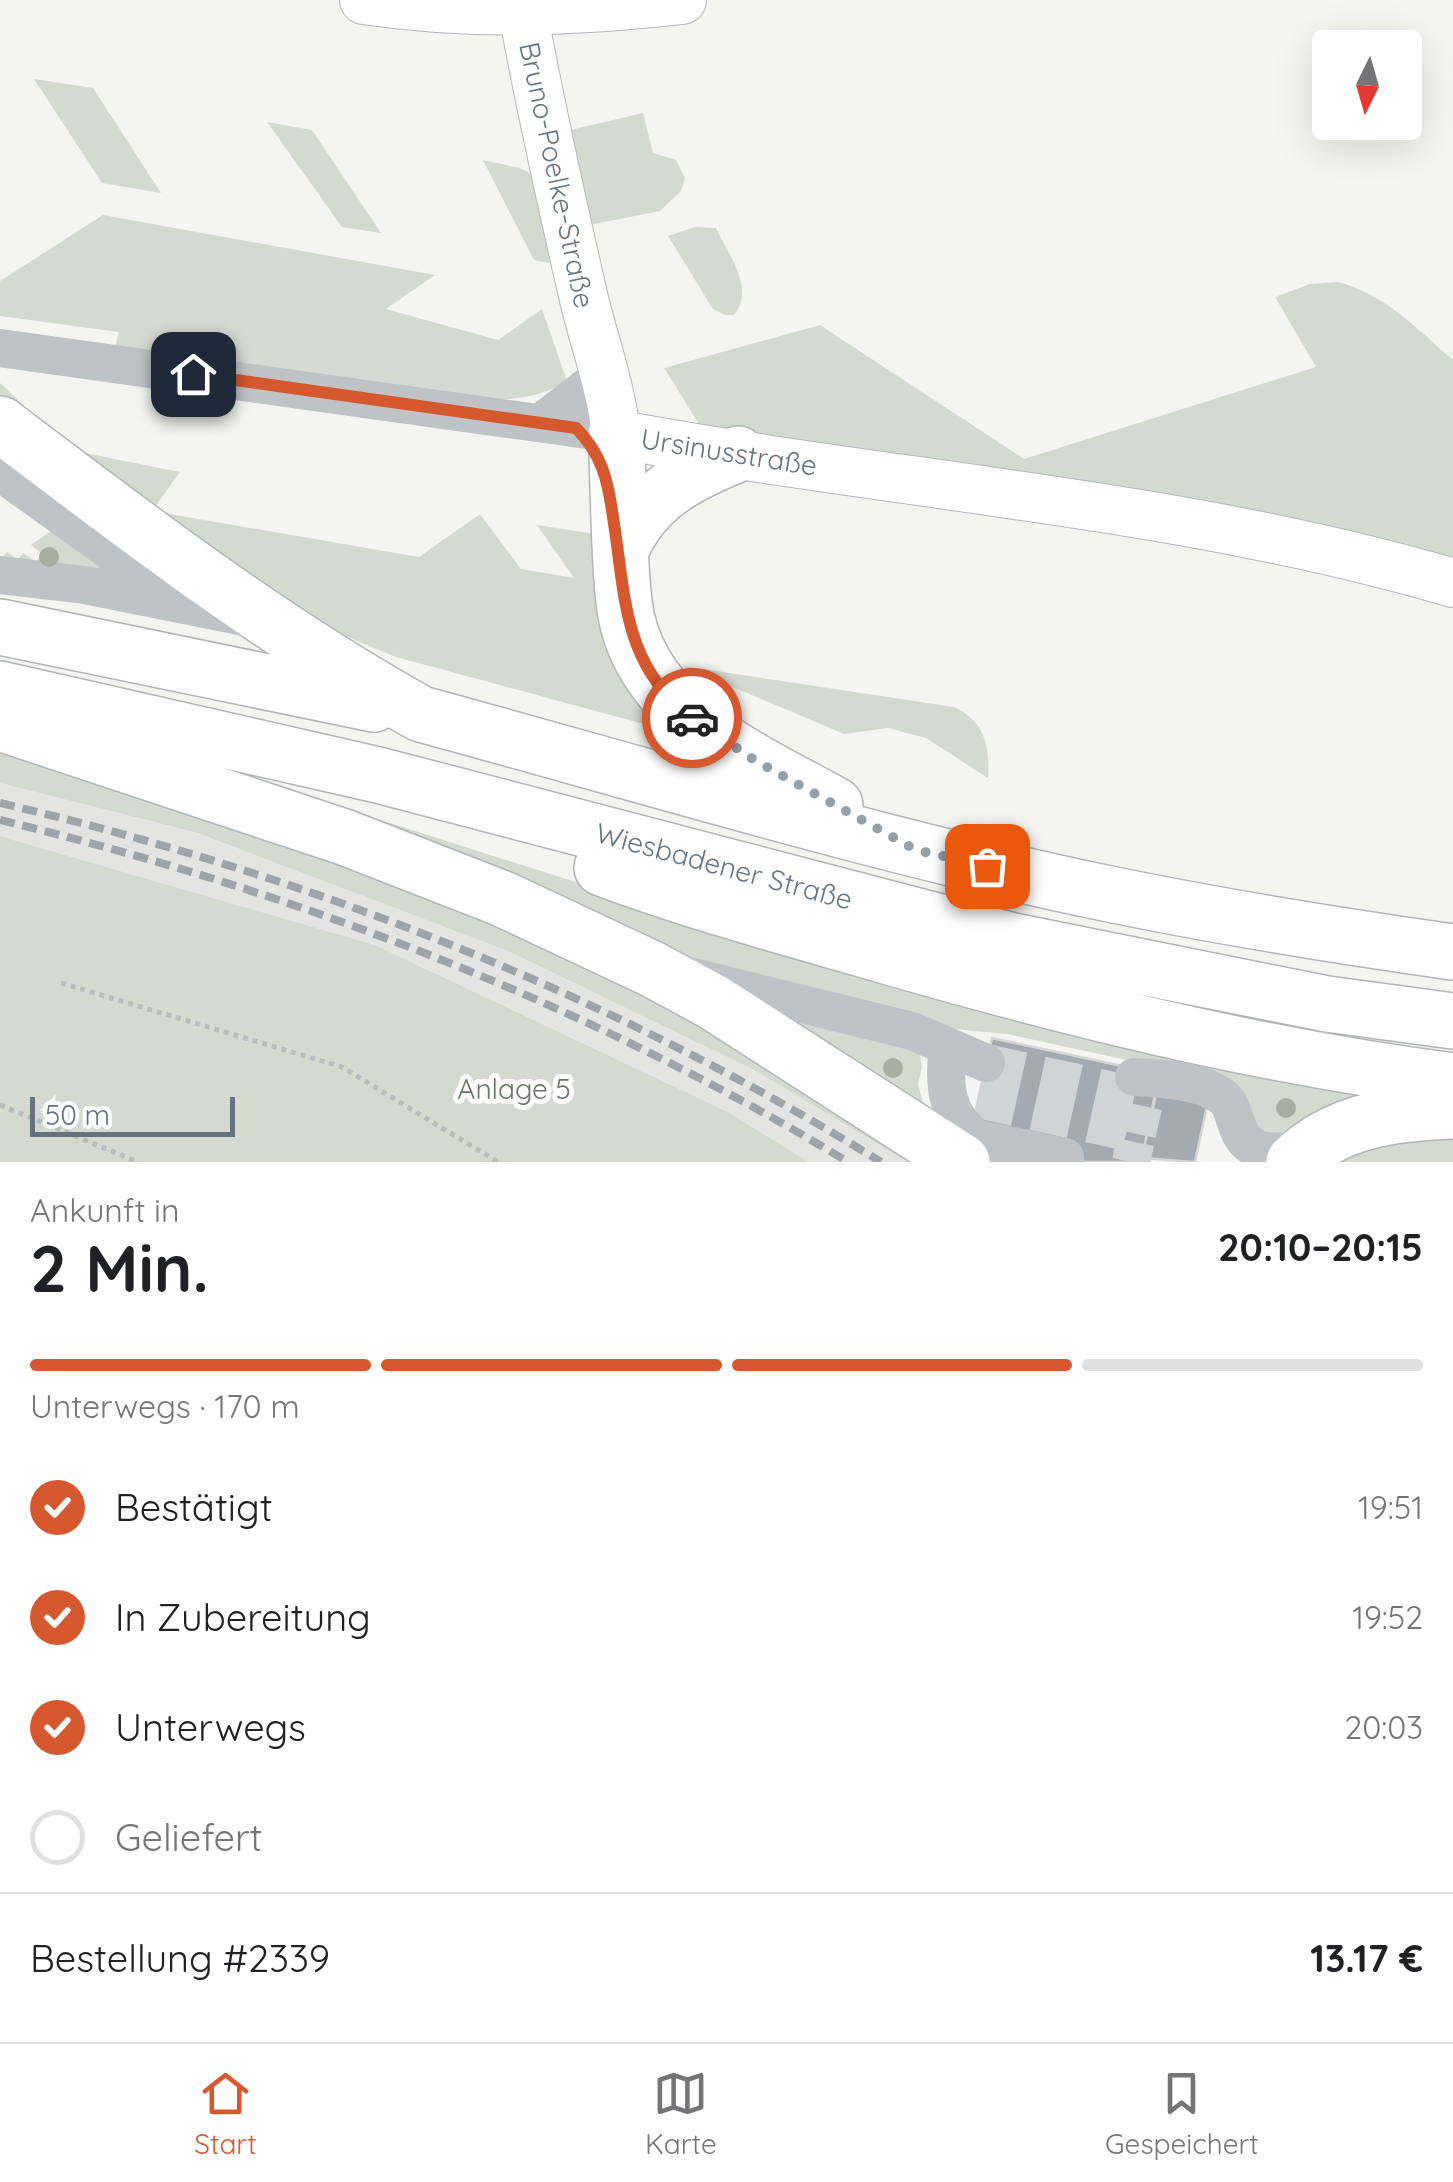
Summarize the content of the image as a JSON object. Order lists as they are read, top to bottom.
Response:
{
  "streets": {
    "highway": ["Wiesbadener Straße"],
    "main road": ["Bruno-Poelke-Straße", "Ursinusstraße"]
  },
  "crossings": [
    ["Bruno-Poelke-Straße", "Ursinusstraße"]
  ],
  "parks": ["Anlage 5"],
  "scale_bar": "50 m",
  "north": "bottom",
  "page": {
    "scale": "50 m",
    "heading": ["2 Min.", "Ankunft in", "20:10–20:15"],
    "panel": ["Bestellung #2339", "13.17 €"],
    "bar": "Unterwegs · 170 m",
    "list": [
      ["Bestätigt", "19:51"],
      ["In Zubereitung", "19:52"],
      ["Unterwegs", "20:03"],
      "Geliefert"
    ],
    "tabs": ["Start", "Karte", "Gespeichert"]
  }
}
